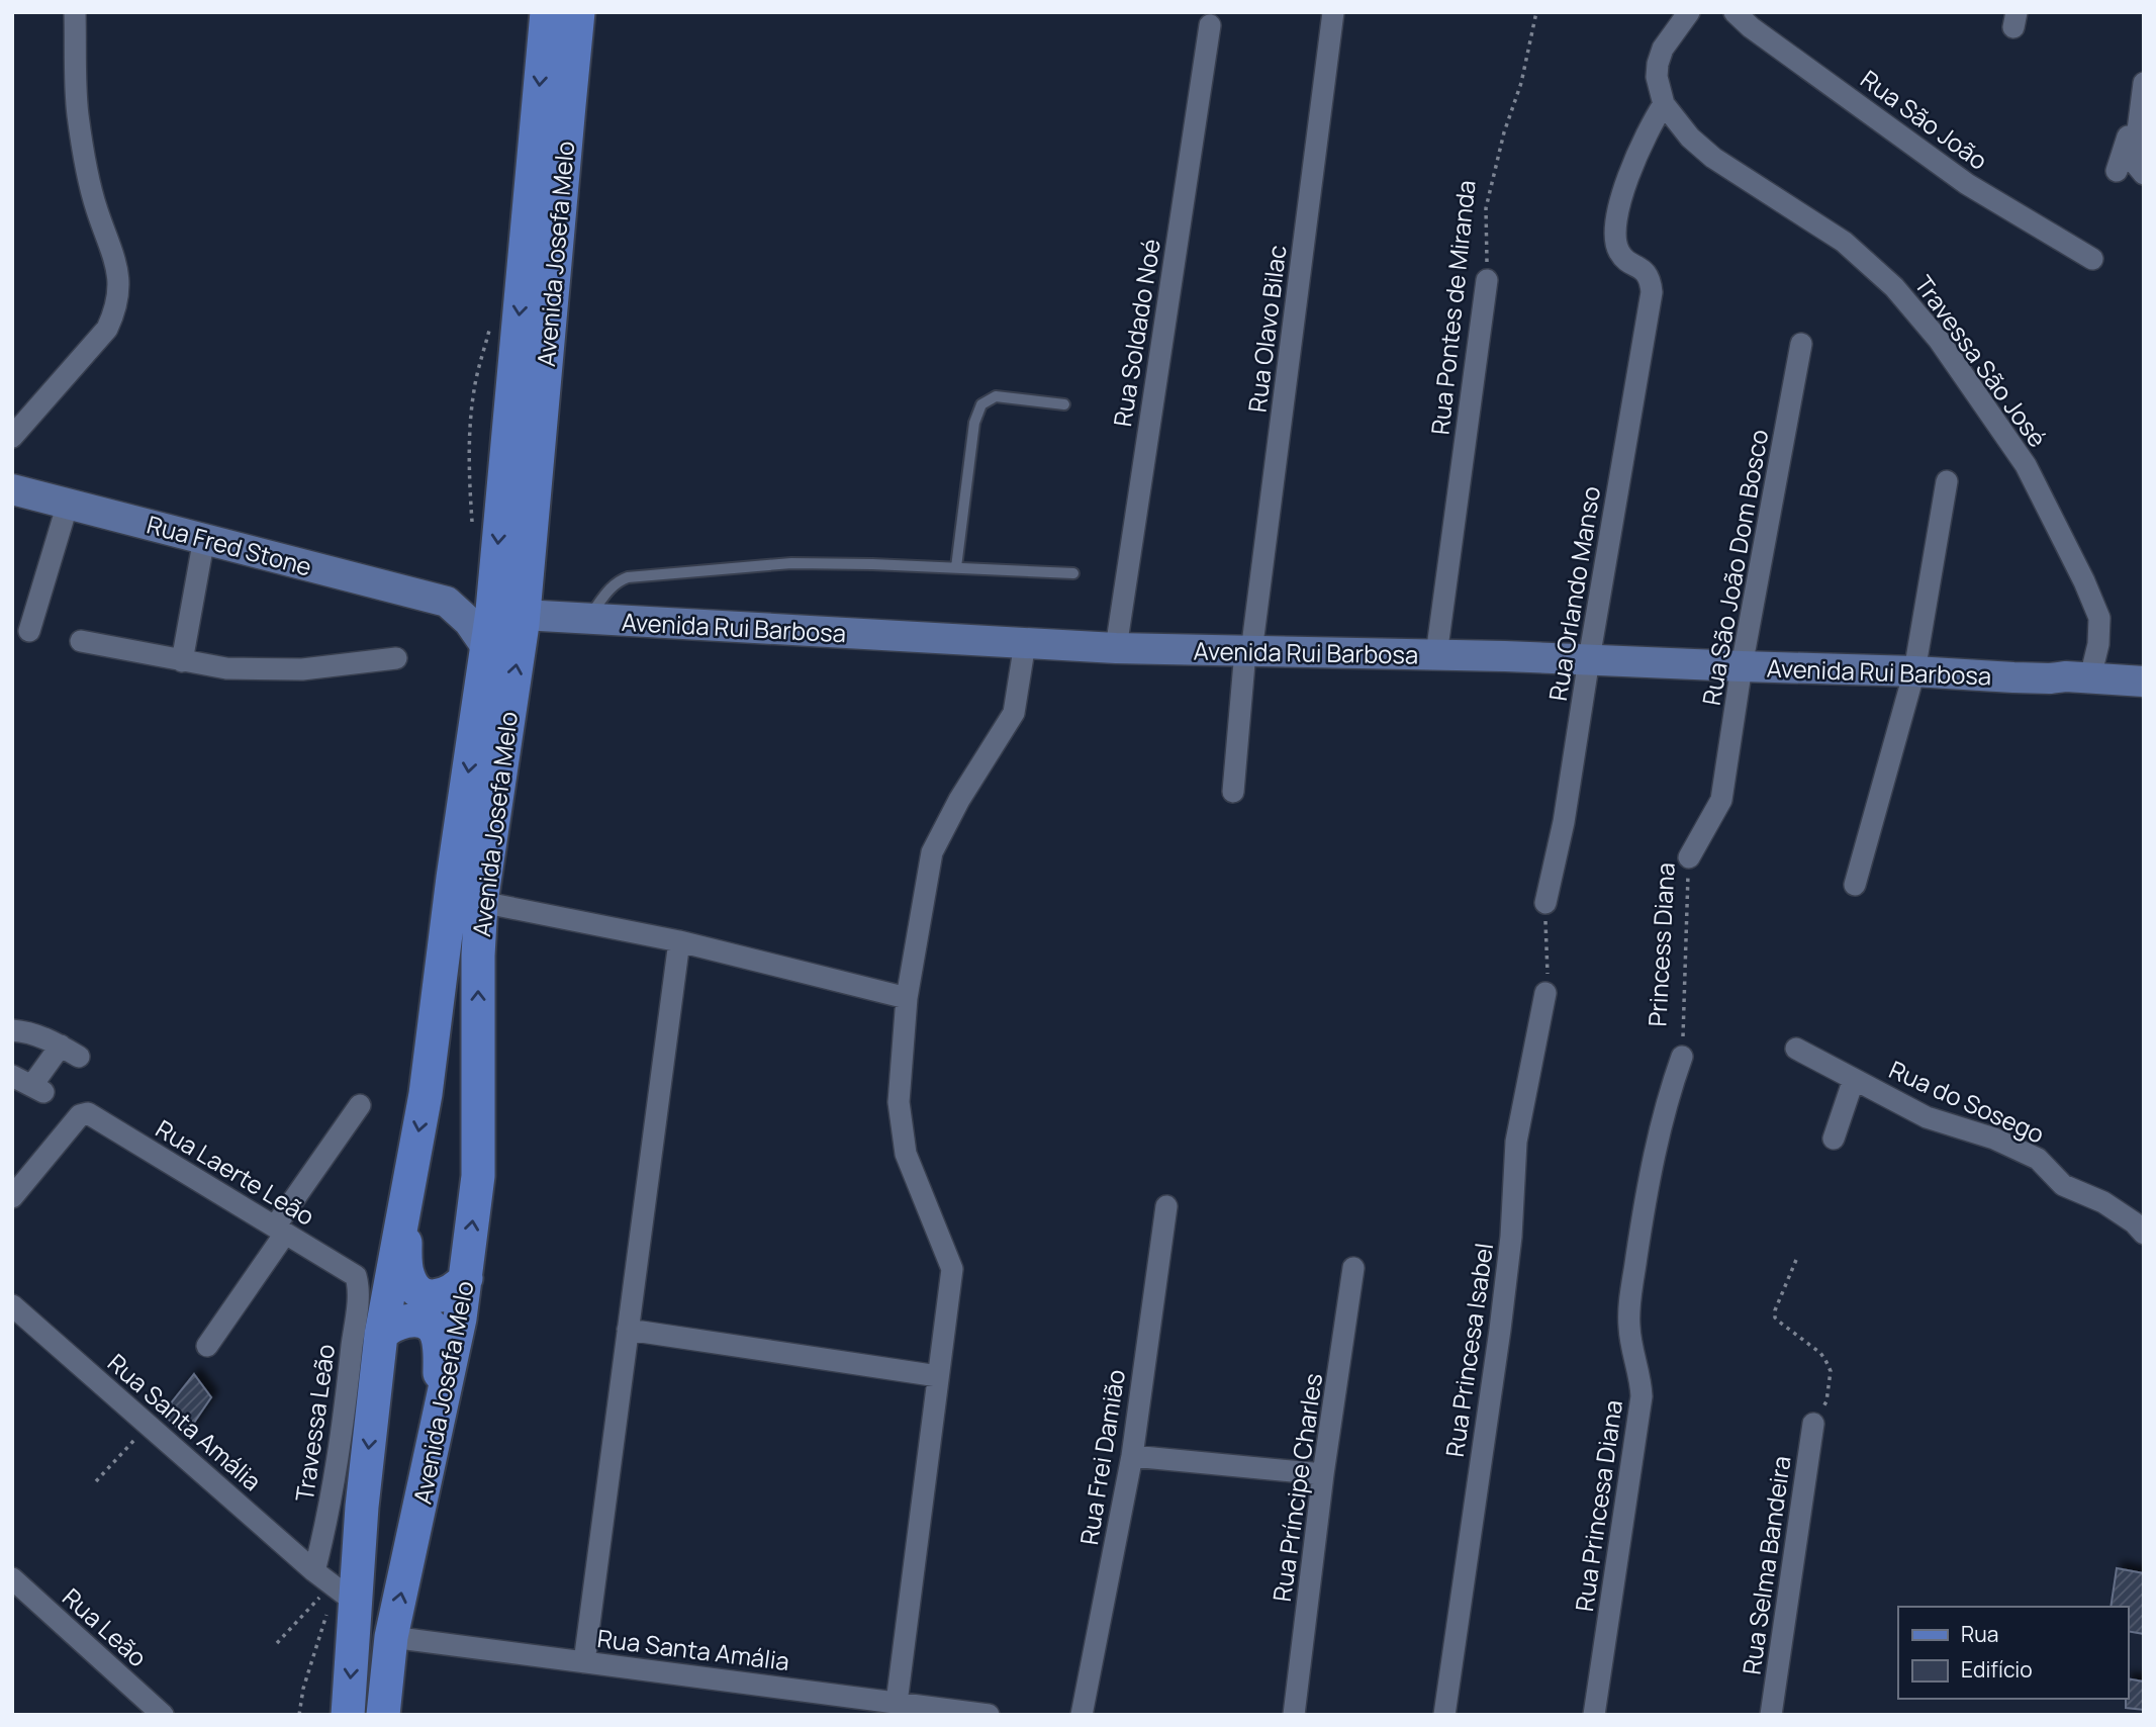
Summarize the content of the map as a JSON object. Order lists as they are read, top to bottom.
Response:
{
  "streets": {
    "main road": ["Avenida Josefa Melo"],
    "street": [
      "Rua São João",
      "Rua Pontes de Miranda",
      "Rua Olavo Bilac",
      "Rua Soldado Noé",
      "Travessa São José",
      "Rua Fred Stone",
      "Rua São João Dom Bosco",
      "Rua Orlando Manso",
      "Avenida Rui Barbosa",
      "Princess Diana",
      "Rua do Sosego",
      "Rua Laerte Leão",
      "Rua Princesa Isabel",
      "Rua Santa Amália",
      "Travessa Leão",
      "Rua Frei Damião",
      "Rua Príncipe Charles",
      "Rua Princesa Diana",
      "Rua Selma Bandeira",
      "Rua Leão"
    ]
  },
  "crossings": [
    ["Avenida Josefa Melo", "Rua Fred Stone"],
    ["Avenida Josefa Melo", "Avenida Rui Barbosa"],
    ["Avenida Josefa Melo", "Rua Santa Amália"],
    ["Avenida Josefa Melo", "Travessa Leão"],
    ["Rua Pontes de Miranda", "Avenida Rui Barbosa"],
    ["Rua Olavo Bilac", "Avenida Rui Barbosa"],
    ["Rua Soldado Noé", "Avenida Rui Barbosa"],
    ["Travessa São José", "Rua Orlando Manso"],
    ["Travessa São José", "Avenida Rui Barbosa"],
    ["Rua São João Dom Bosco", "Avenida Rui Barbosa"],
    ["Rua São João Dom Bosco", "Princess Diana"],
    ["Rua Orlando Manso", "Avenida Rui Barbosa"],
    ["Princess Diana", "Rua Princesa Diana"],
    ["Rua Laerte Leão", "Travessa Leão"],
    ["Rua Santa Amália", "Travessa Leão"]
  ],
  "legend": ["Rua", "Edifício"]
}
